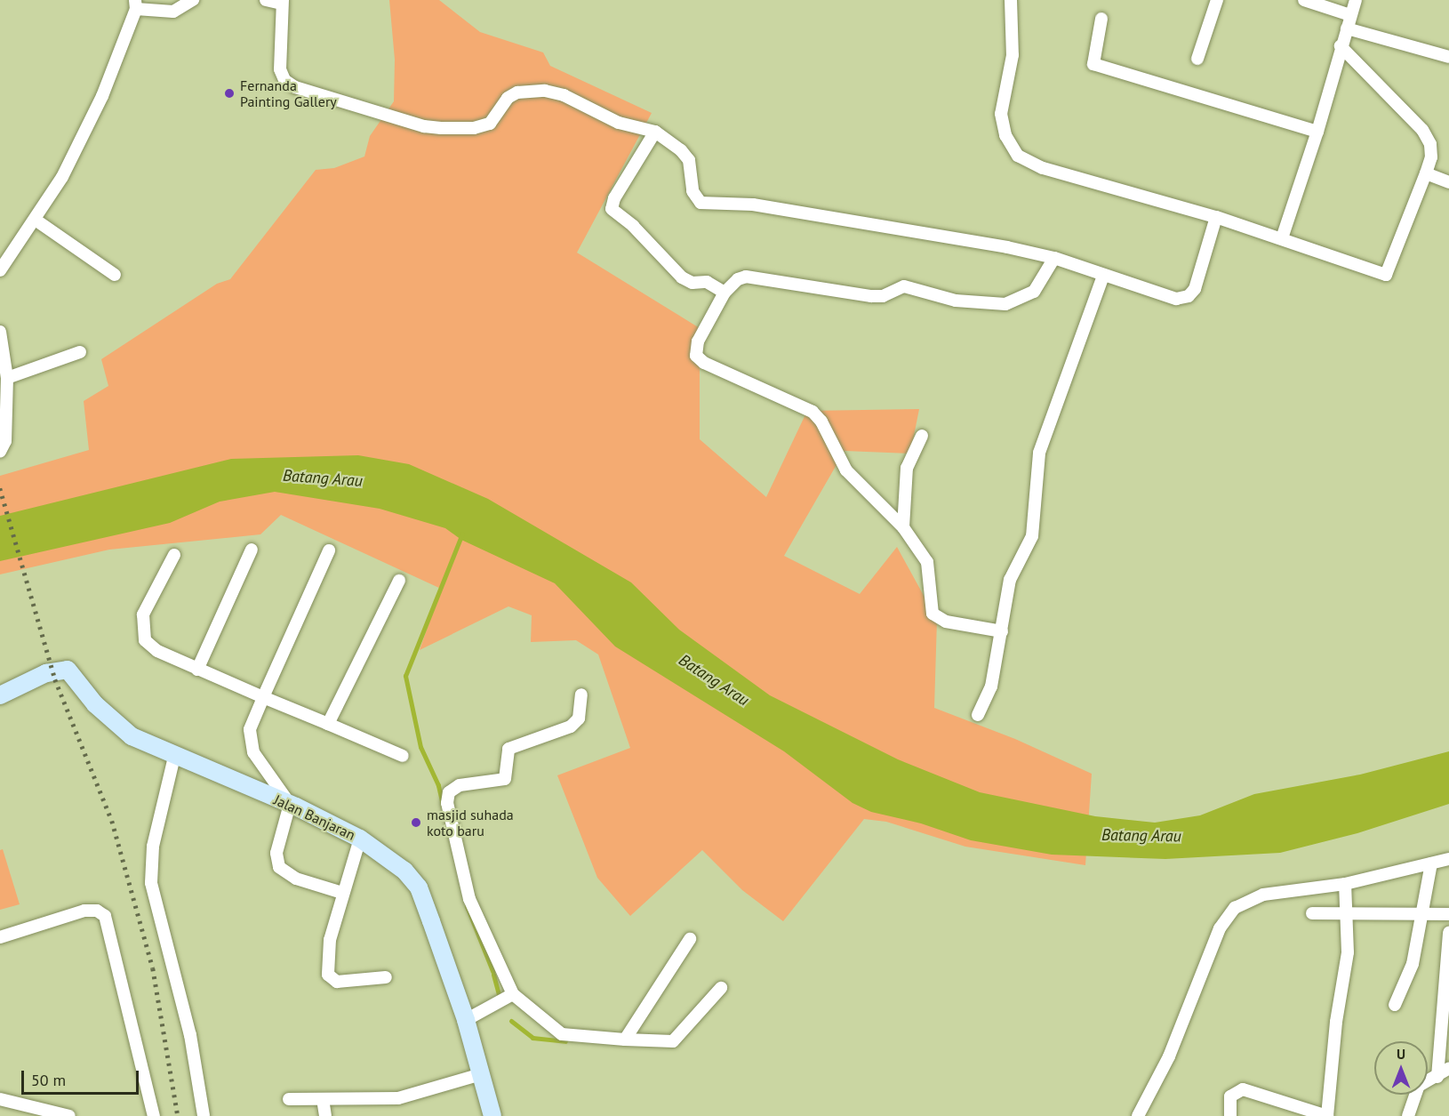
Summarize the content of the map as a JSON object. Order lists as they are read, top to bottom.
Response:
{
  "streets": {
    "street": ["Jalan Banjaran"]
  },
  "water": ["Batang Arau"],
  "places": ["Fernanda Painting Gallery", "masjid suhada koto baru"],
  "scale_bar": "50 m",
  "north": "top"
}
